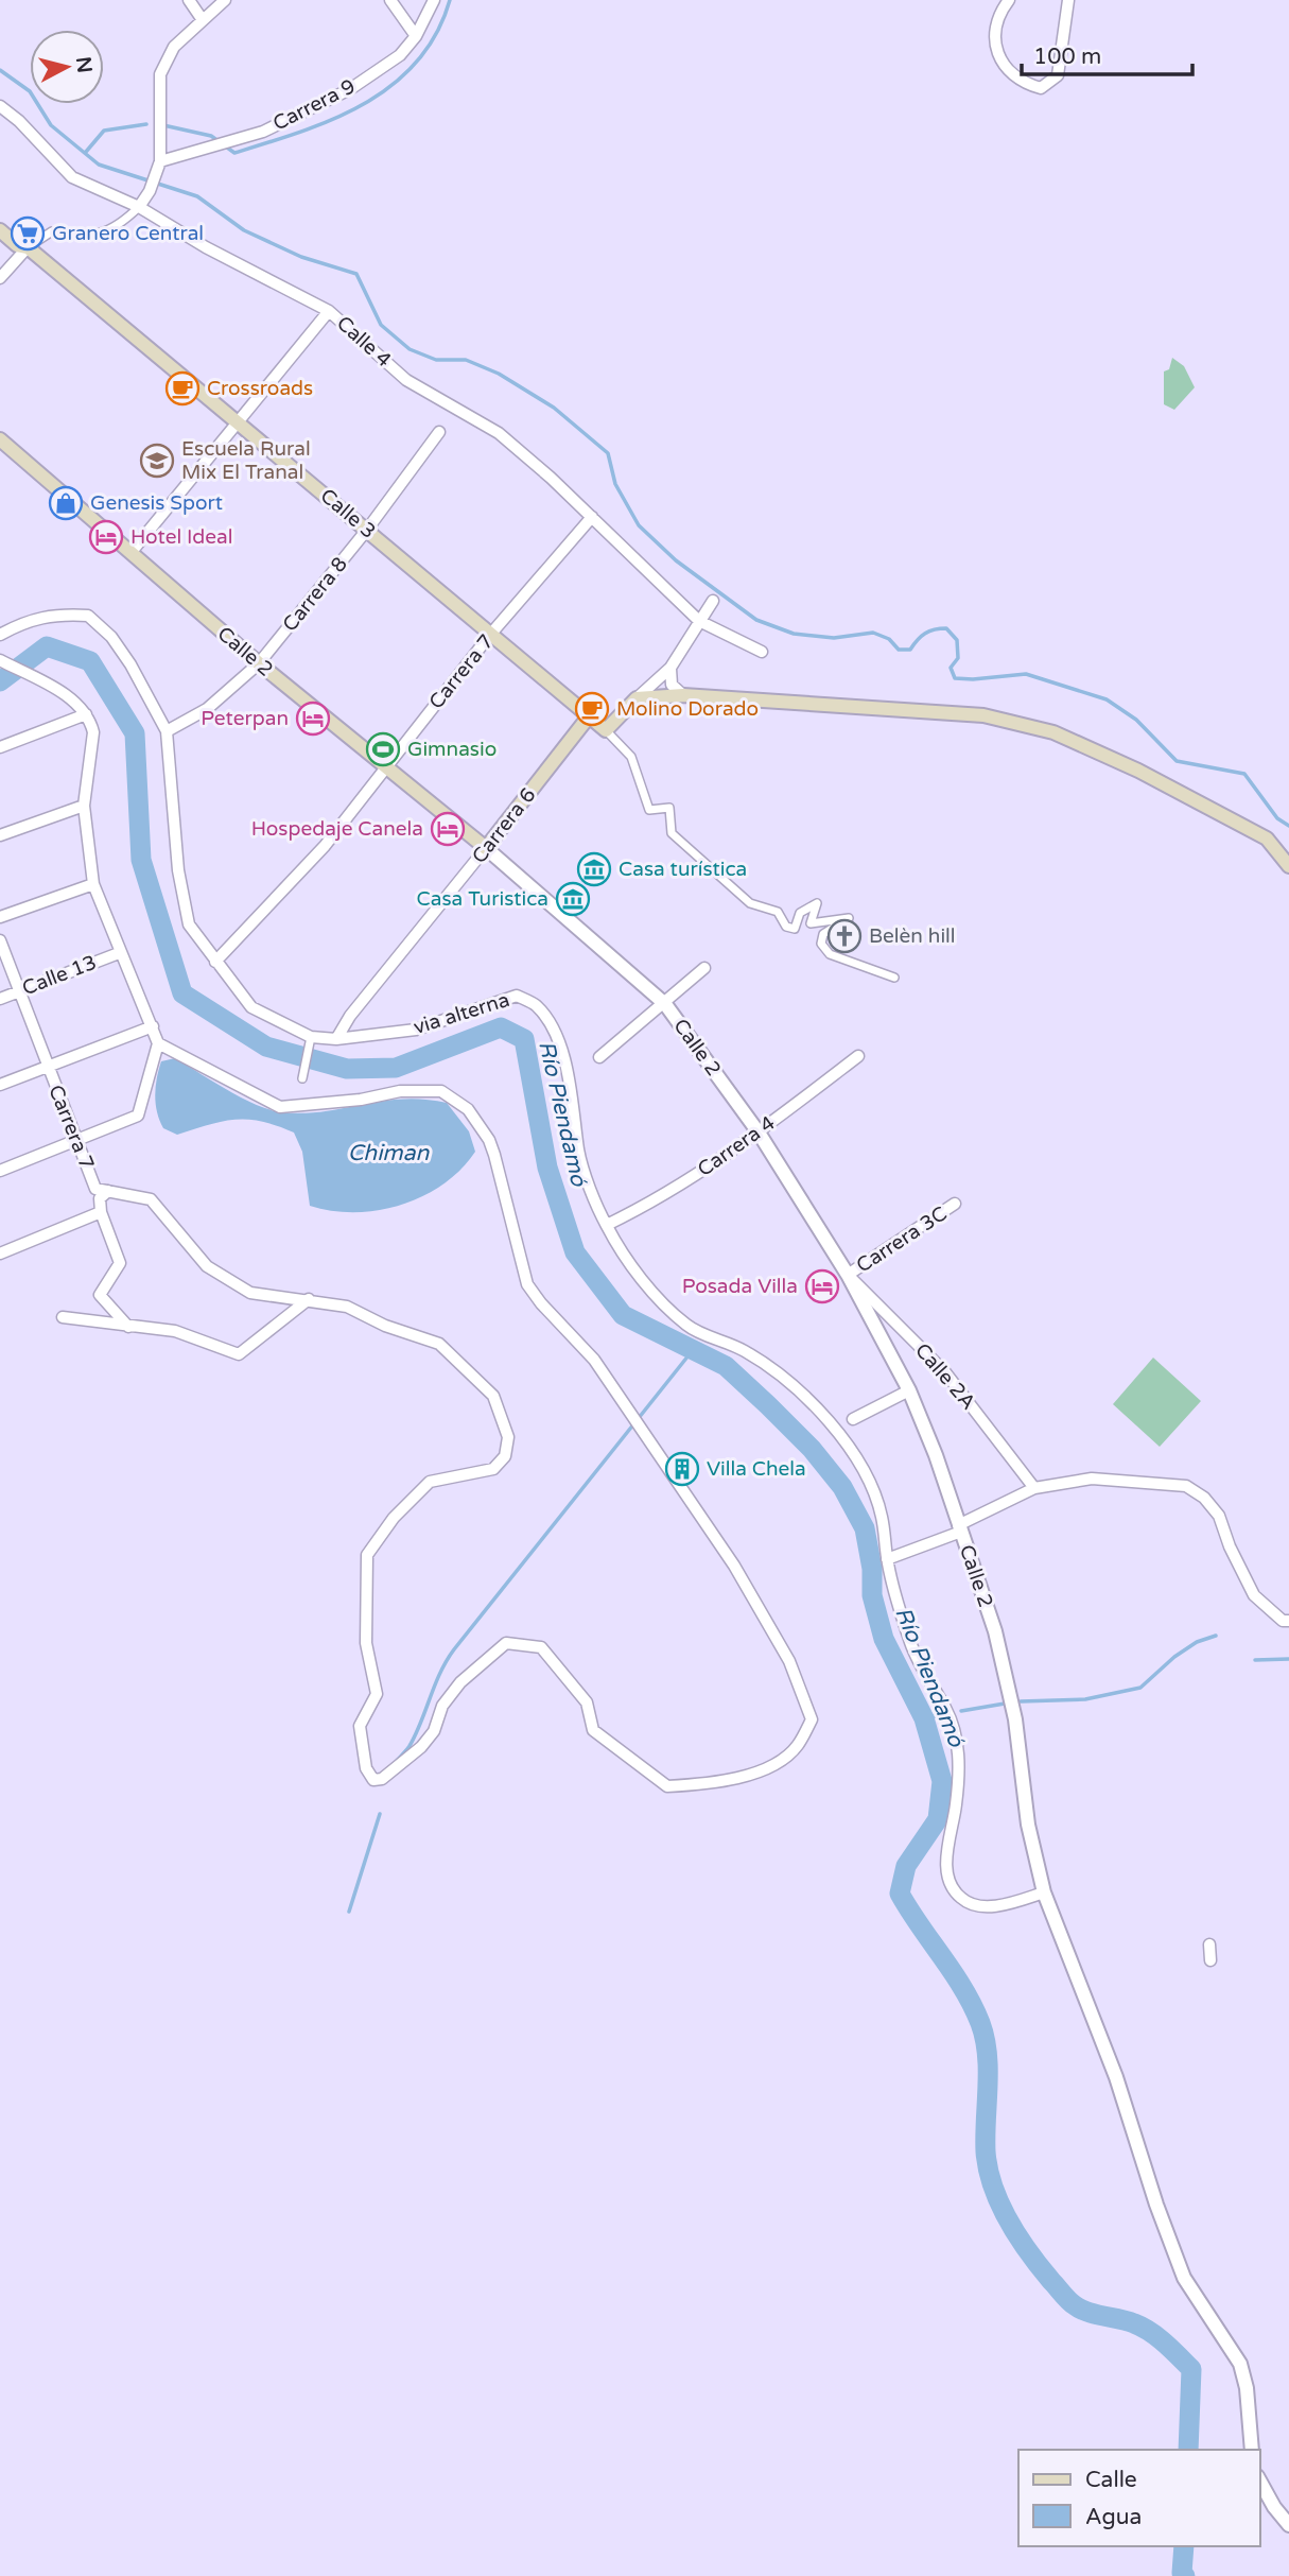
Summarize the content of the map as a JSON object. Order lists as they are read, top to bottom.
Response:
{
  "streets": {
    "main road": ["Calle 3", "Calle 2", "Carrera 6"],
    "street": [
      "Carrera 9",
      "Calle 4",
      "Carrera 8",
      "Carrera 7",
      "Calle 13",
      "via alterna",
      "Carrera 4",
      "Carrera 3C",
      "Calle 2A"
    ]
  },
  "crossings": [
    ["Calle 4", "Carrera 7"],
    ["Calle 3", "Carrera 8"],
    ["Calle 3", "Carrera 7"],
    ["Calle 3", "Carrera 6"],
    ["Carrera 8", "Calle 2"],
    ["Carrera 8", "via alterna"],
    ["Calle 2", "Carrera 7"],
    ["Calle 2", "Carrera 6"],
    ["Calle 2", "via alterna"],
    ["Calle 2", "Carrera 4"],
    ["Calle 2", "Carrera 3C"],
    ["Calle 2", "Calle 2A"],
    ["Carrera 7", "Calle 13"],
    ["Carrera 7", "via alterna"],
    ["Carrera 6", "via alterna"],
    ["via alterna", "Carrera 4"],
    ["Carrera 3C", "Calle 2A"]
  ],
  "water": ["Río Piendamó", "Chiman"],
  "places": {
    "supermarket": ["Granero Central"],
    "cafe": ["Crossroads", "Molino Dorado"],
    "school or university": ["Escuela Rural Mix El Tranal"],
    "shop": ["Genesis Sport"],
    "hotel": [
      "Hotel Ideal",
      "Peterpan",
      "Hospedaje Canela",
      "Posada Villa"
    ],
    "sports": ["Gimnasio"],
    "museum": ["Casa turística", "Casa Turistica"],
    "church": ["Belèn hill"],
    "building": ["Villa Chela"]
  },
  "legend": ["Calle", "Agua"],
  "scale_bar": "100 m",
  "north": "right"
}
